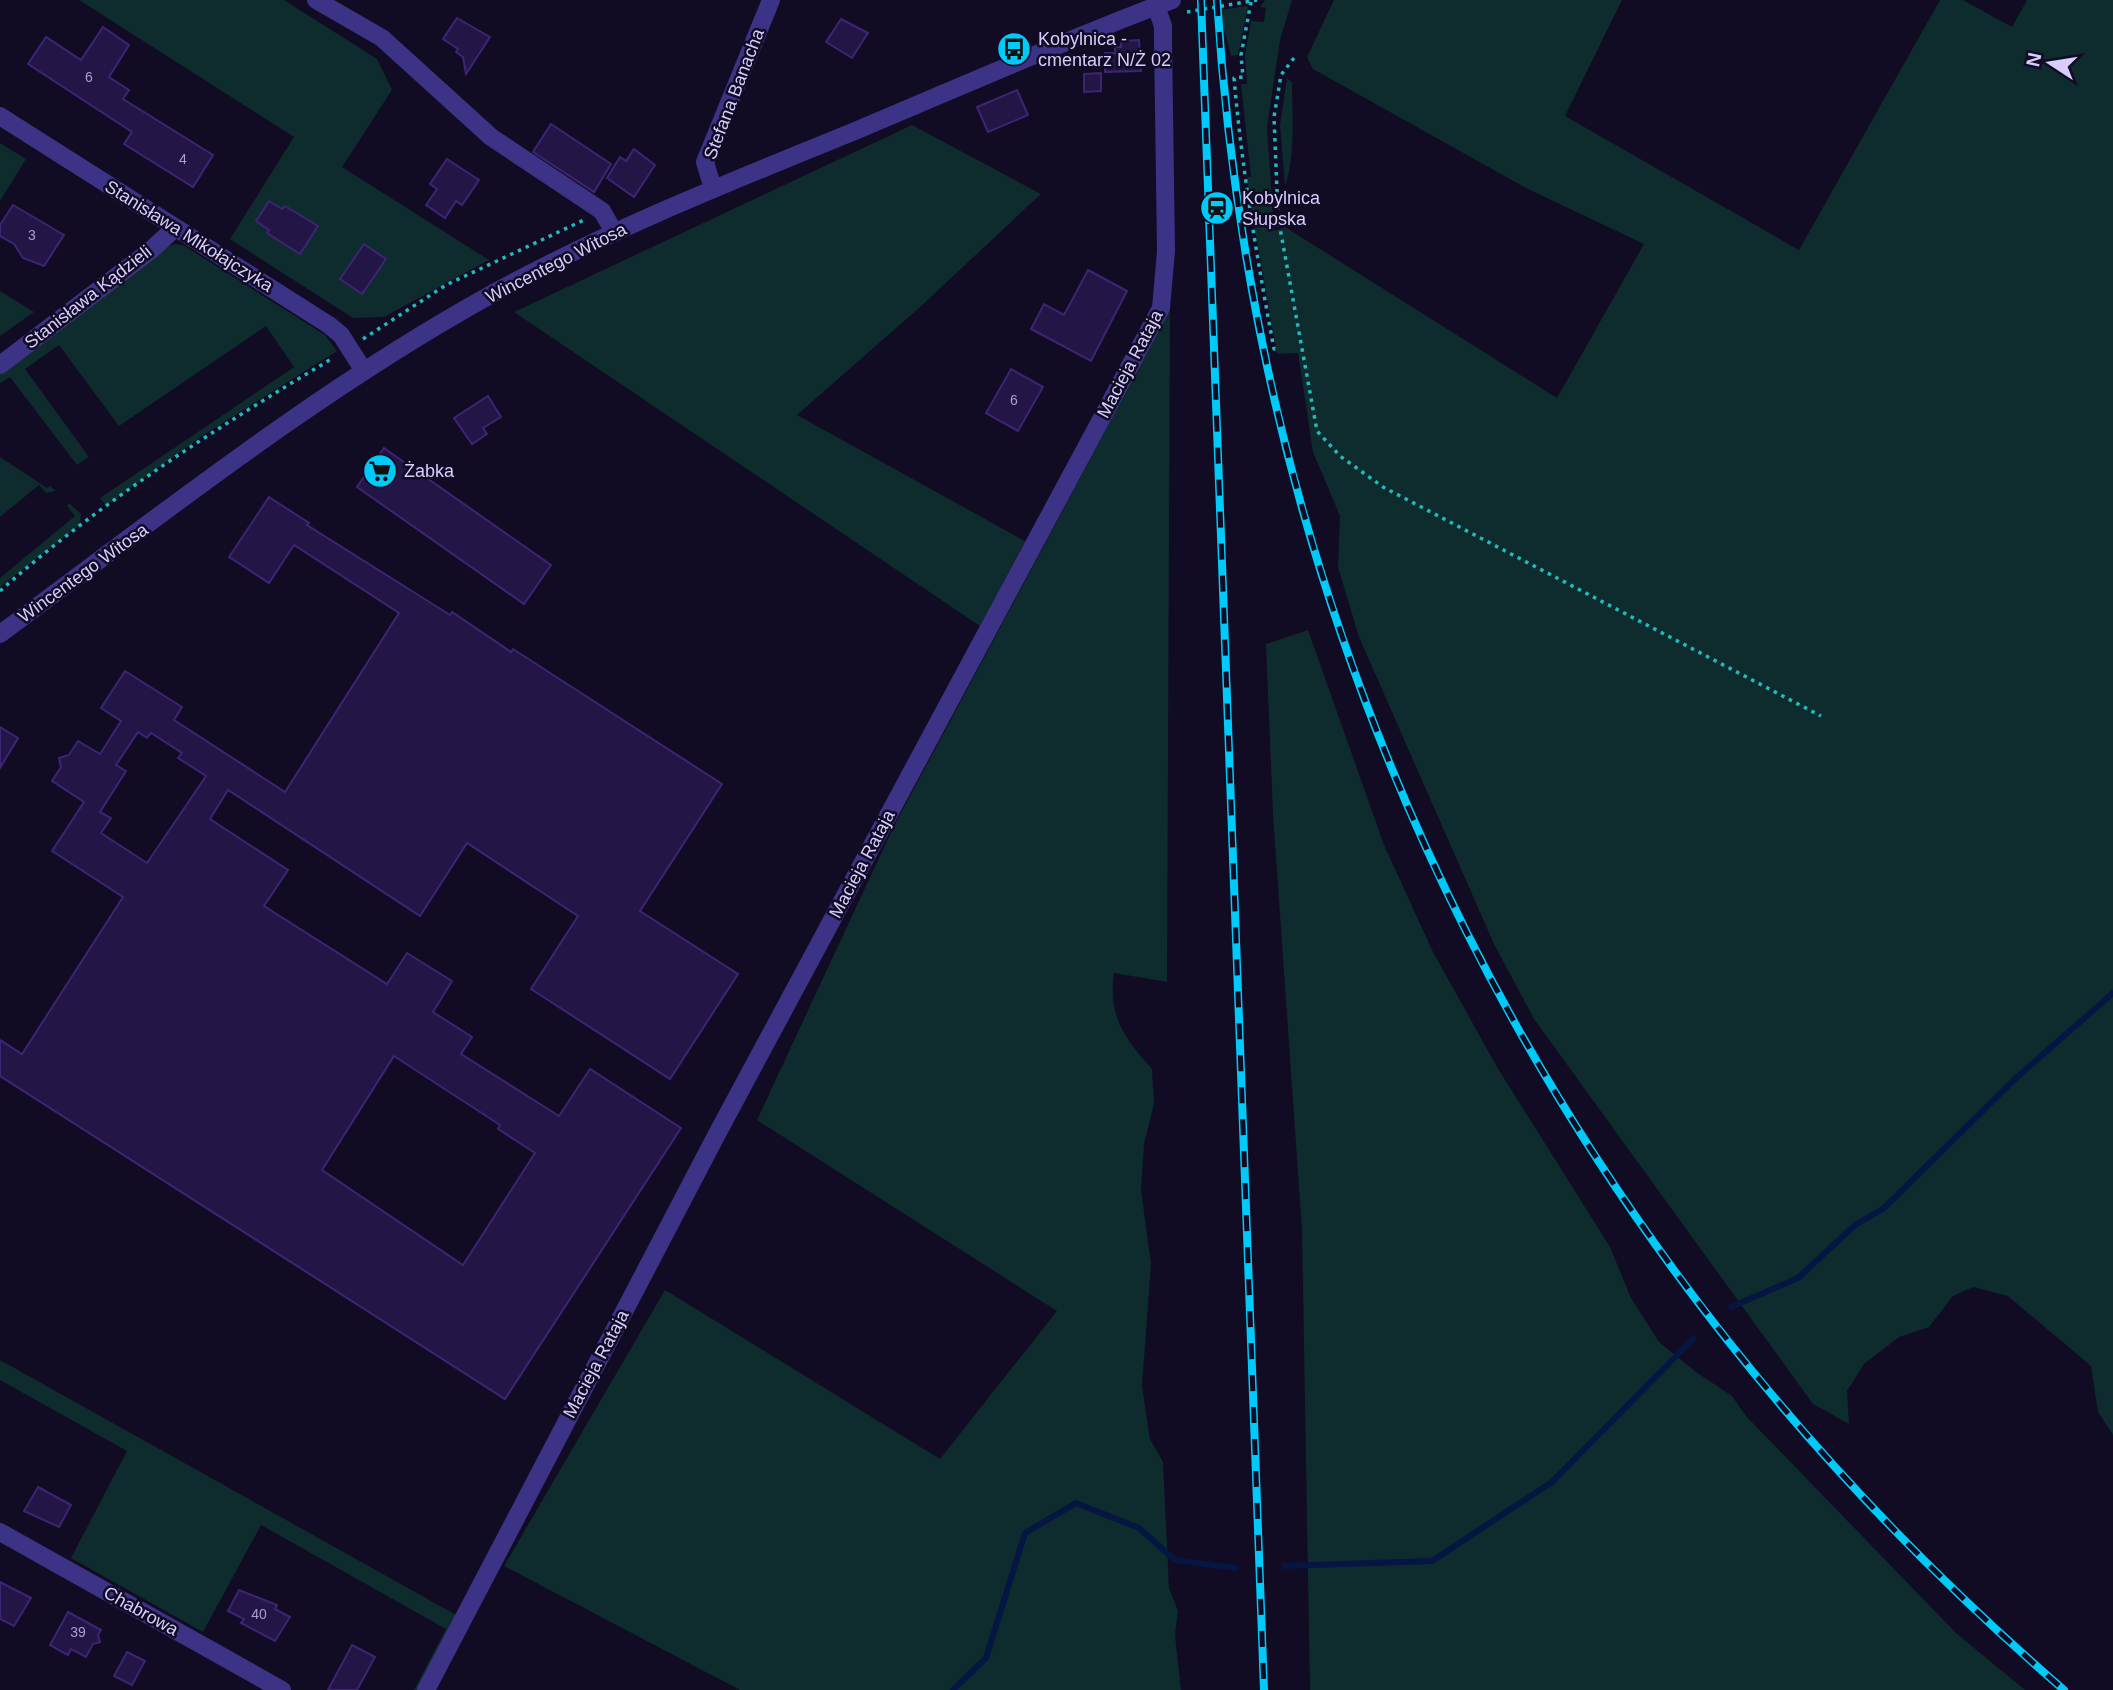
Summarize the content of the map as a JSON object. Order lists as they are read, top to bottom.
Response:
{
  "streets": {
    "street": [
      "Stefana Banacha",
      "Stanisława Mikołajczyka",
      "Wincentego Witosa",
      "Stanisława Kądzieli",
      "Macieja Rataja",
      "Chabrowa"
    ]
  },
  "crossings": [
    ["Stefana Banacha", "Wincentego Witosa"],
    ["Stanisława Mikołajczyka", "Wincentego Witosa"],
    ["Stanisława Mikołajczyka", "Stanisława Kądzieli"],
    ["Wincentego Witosa", "Macieja Rataja"]
  ],
  "places": {
    "bus stop": ["Kobylnica - cmentarz N/Ż 02"],
    "station": ["Kobylnica Słupska"],
    "supermarket": ["Żabka"]
  },
  "house_numbers": [
    "6",
    "4",
    "3",
    "6",
    "40",
    "39"
  ],
  "north": "left"
}
